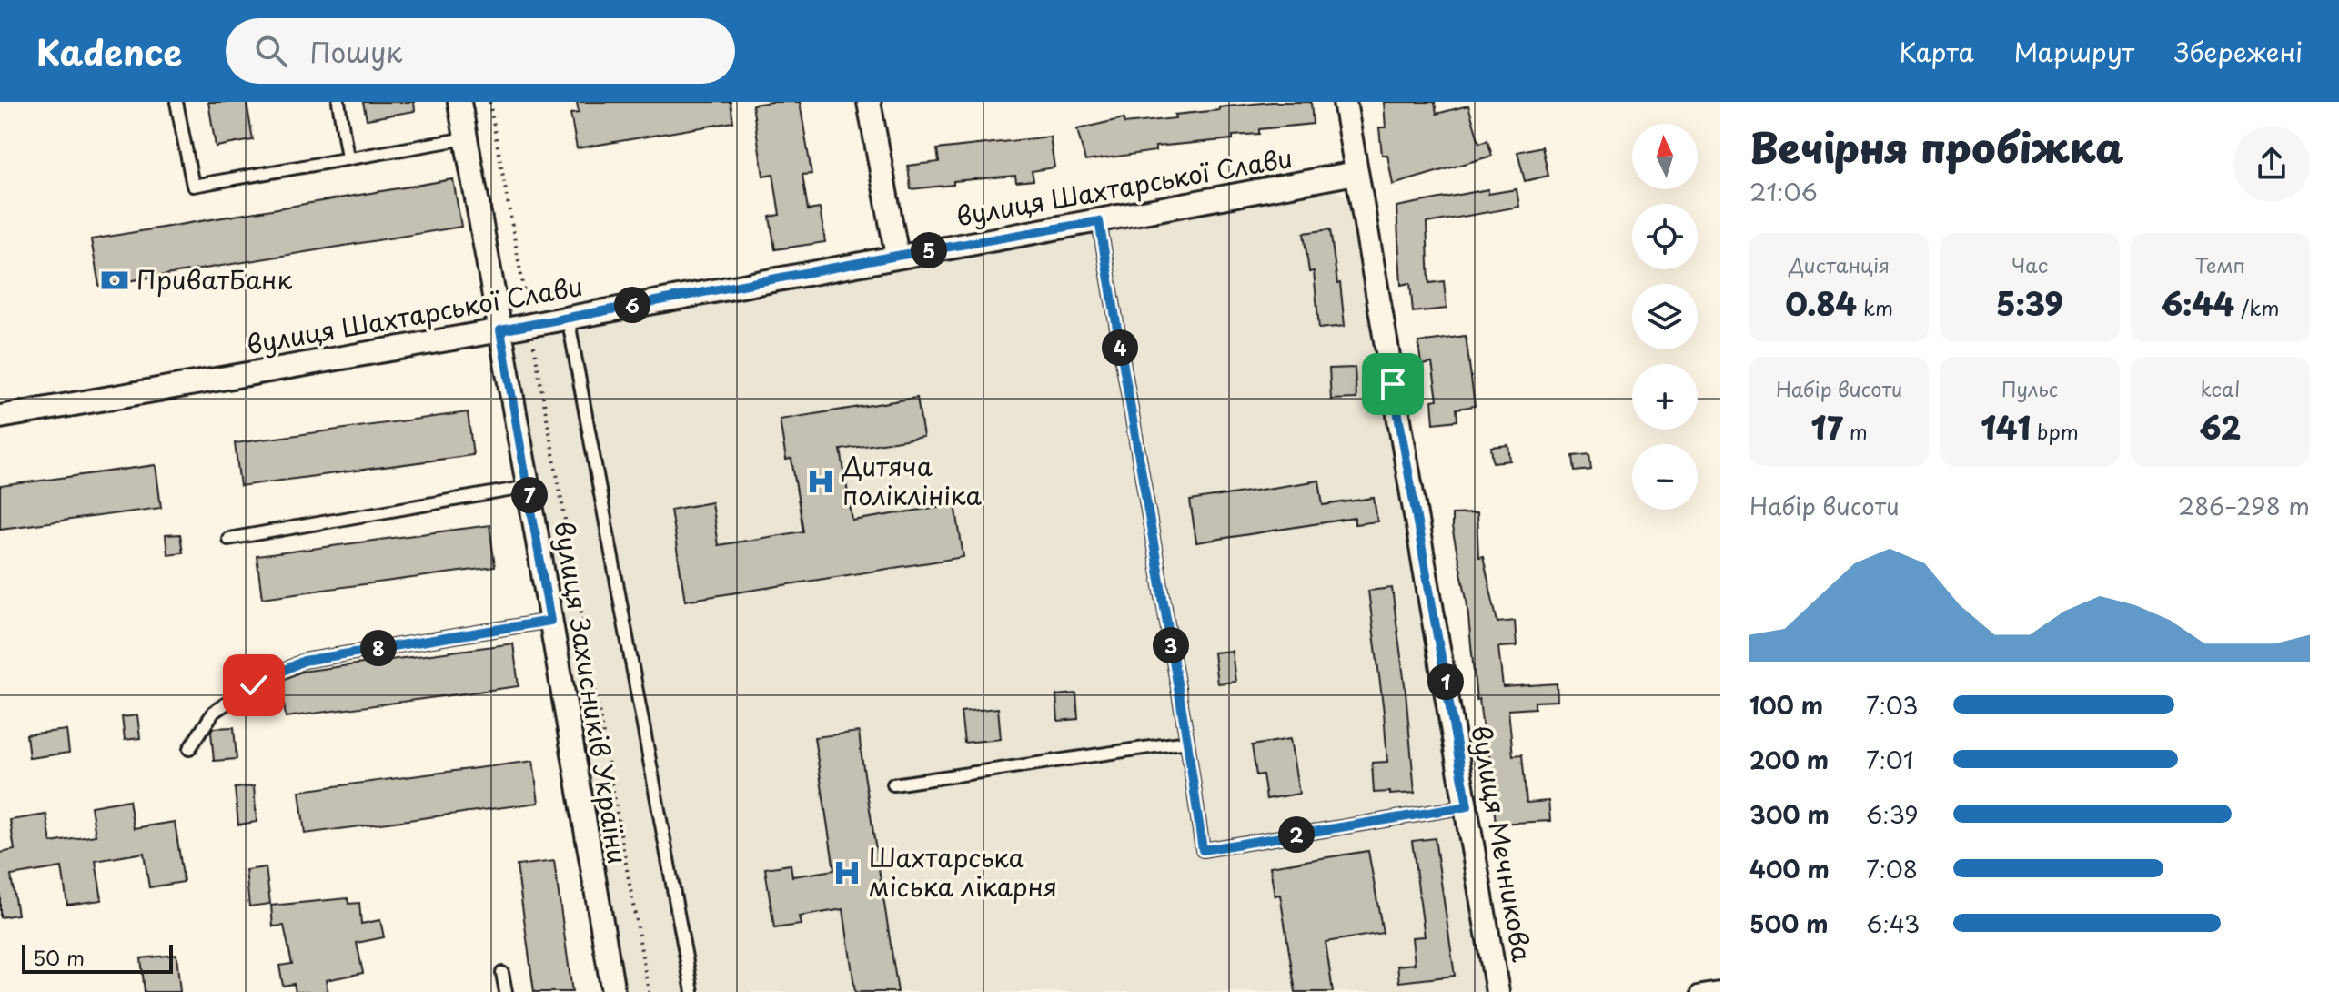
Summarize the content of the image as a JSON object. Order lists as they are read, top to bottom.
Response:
{
  "streets": {
    "street": ["вулиця Шахтарської Слави", "вулиця Захисників України", "вулиця Мечникова"]
  },
  "crossings": [
    ["вулиця Шахтарської Слави", "вулиця Захисників України"],
    ["вулиця Шахтарської Слави", "вулиця Мечникова"]
  ],
  "places": {
    "bank": ["ПриватБанк"],
    "hospital": ["Дитяча поліклініка", "Шахтарська міська лікарня"]
  },
  "scale_bar": "50 m",
  "north": "top",
  "page": {
    "header": "Kadence",
    "search": "Пошук",
    "nav": ["Карта", "Маршрут", "Збережені"],
    "heading": ["Вечірня пробіжка", "21:06"],
    "map_buttons": ["+", "−"],
    "stats": [
      ["Дистанція", "0.84 km"],
      ["Час", "5:39"],
      ["Темп", "6:44 /km"],
      ["Набір висоти", "17 m"],
      ["Пульс", "141 bpm"],
      ["kcal", "62"]
    ],
    "pins": [
      "5",
      "6",
      "4",
      "7",
      "3",
      "8",
      "1",
      "2"
    ],
    "chart": ["Набір висоти", "286–298 m"],
    "list": [
      {
        "name": "100 m",
        "note": "7:03"
      },
      {
        "name": "200 m",
        "note": "7:01"
      },
      {
        "name": "300 m",
        "note": "6:39"
      },
      {
        "name": "400 m",
        "note": "7:08"
      },
      {
        "name": "500 m",
        "note": "6:43"
      }
    ],
    "scale": "50 m"
  }
}
